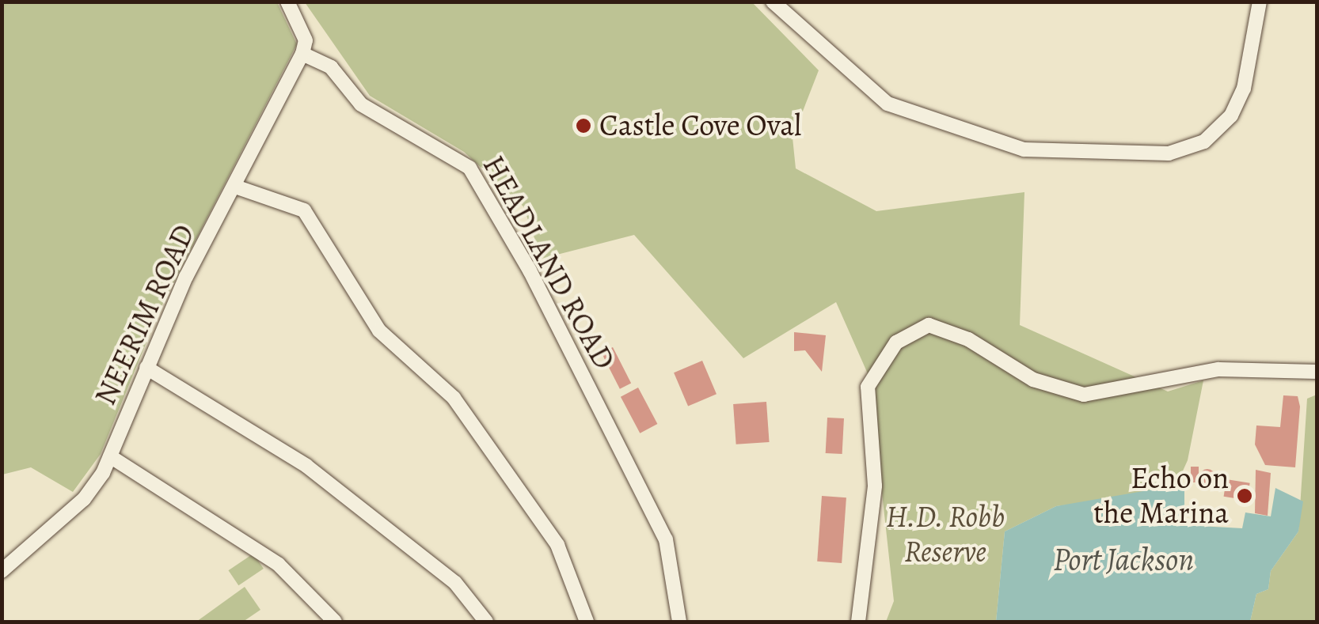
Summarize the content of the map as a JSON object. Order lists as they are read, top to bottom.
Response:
{
  "streets": {
    "street": ["HEADLAND ROAD", "NEERIM ROAD"]
  },
  "crossings": [
    ["HEADLAND ROAD", "NEERIM ROAD"]
  ],
  "water": ["Port Jackson"],
  "parks": ["H.D. Robb Reserve"],
  "places": ["Castle Cove Oval", "Echo on the Marina"]
}
